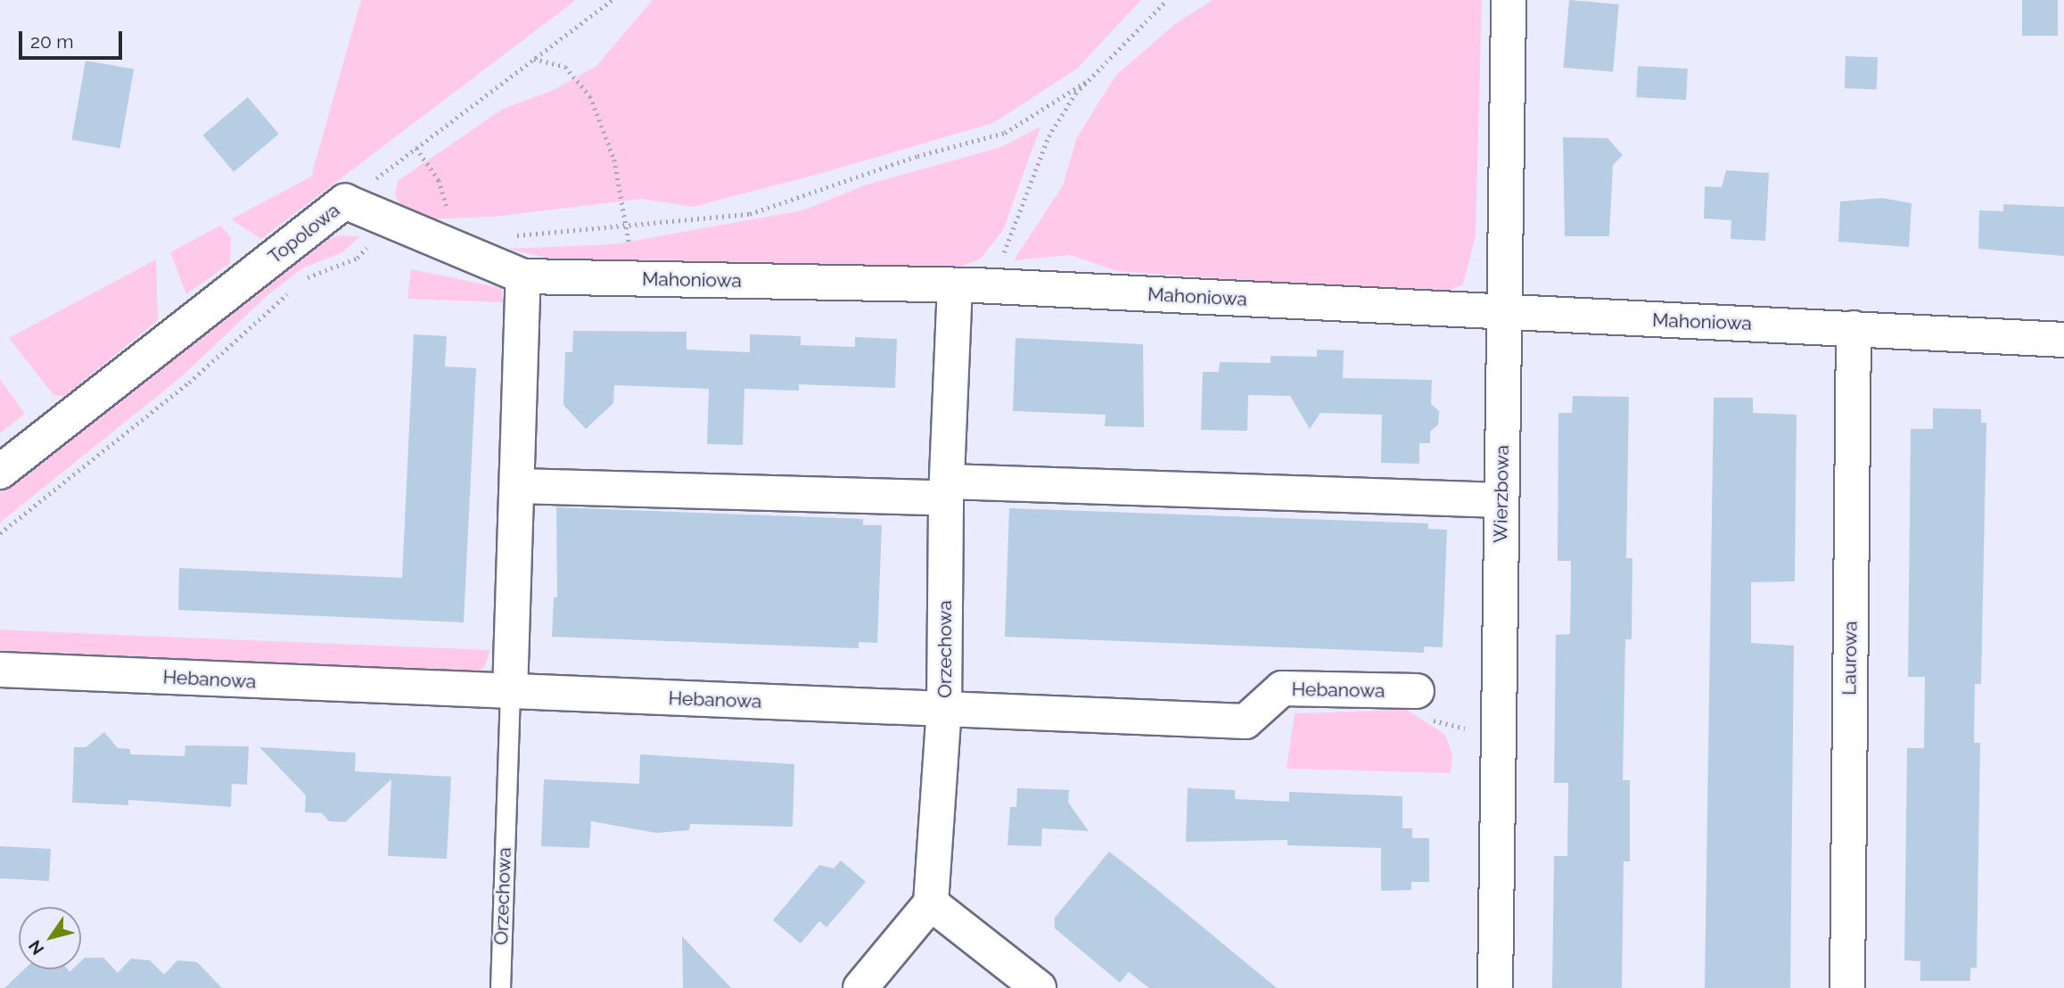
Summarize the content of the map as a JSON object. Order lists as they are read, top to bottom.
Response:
{
  "streets": {
    "street": [
      "Topolowa",
      "Mahoniowa",
      "Wierzbowa",
      "Orzechowa",
      "Laurowa",
      "Hebanowa"
    ]
  },
  "crossings": [
    ["Topolowa", "Mahoniowa"],
    ["Mahoniowa", "Wierzbowa"],
    ["Mahoniowa", "Orzechowa"],
    ["Mahoniowa", "Laurowa"],
    ["Orzechowa", "Hebanowa"]
  ],
  "scale_bar": "20 m",
  "north": "bottom left"
}
